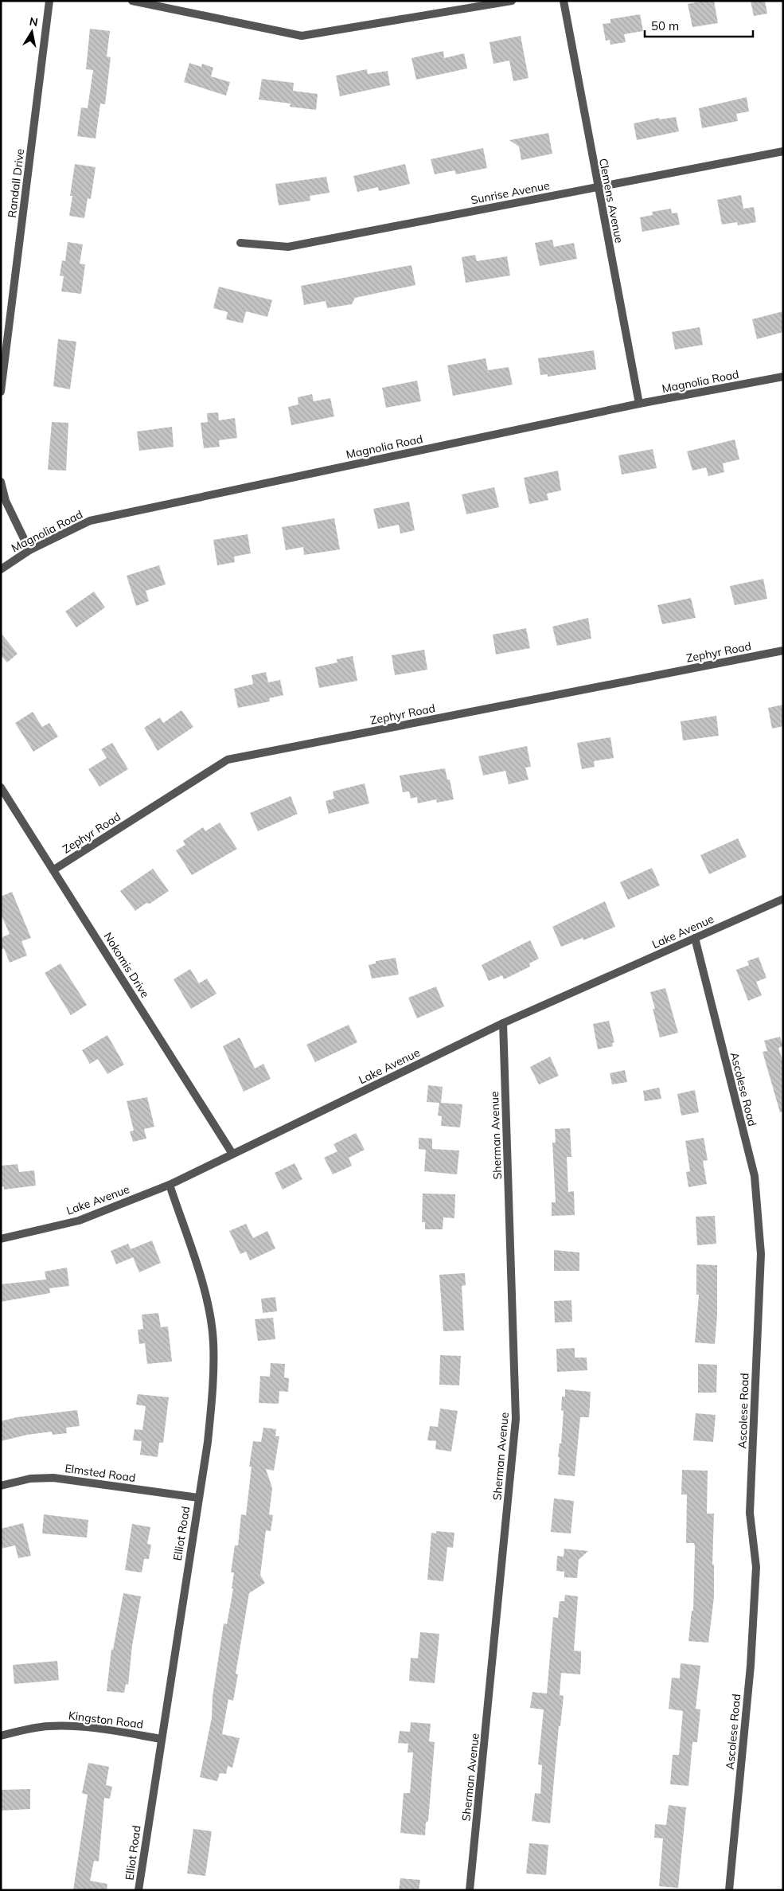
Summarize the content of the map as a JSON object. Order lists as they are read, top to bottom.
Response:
{
  "streets": {
    "street": [
      "Randall Drive",
      "Sunrise Avenue",
      "Clemens Avenue",
      "Magnolia Road",
      "Zephyr Road",
      "Lake Avenue",
      "Nokomis Drive",
      "Ascolese Road",
      "Sherman Avenue",
      "Elmsted Road",
      "Elliot Road",
      "Kingston Road"
    ]
  },
  "crossings": [
    ["Sunrise Avenue", "Clemens Avenue"],
    ["Clemens Avenue", "Magnolia Road"],
    ["Zephyr Road", "Nokomis Drive"],
    ["Lake Avenue", "Nokomis Drive"],
    ["Lake Avenue", "Ascolese Road"],
    ["Lake Avenue", "Sherman Avenue"],
    ["Lake Avenue", "Elliot Road"],
    ["Elmsted Road", "Elliot Road"],
    ["Elliot Road", "Kingston Road"]
  ],
  "scale_bar": "50 m",
  "north": "top"
}
